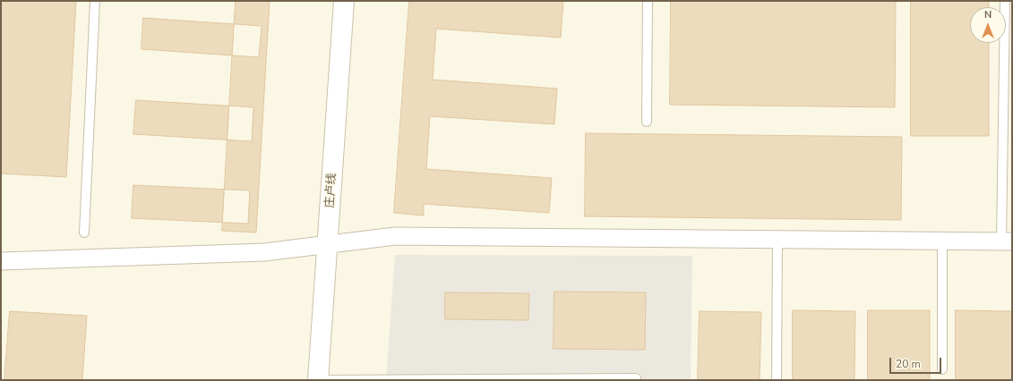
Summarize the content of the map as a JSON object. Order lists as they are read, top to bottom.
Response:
{
  "streets": {
    "main road": ["庄卢线"]
  },
  "scale_bar": "20 m",
  "north": "top"
}
